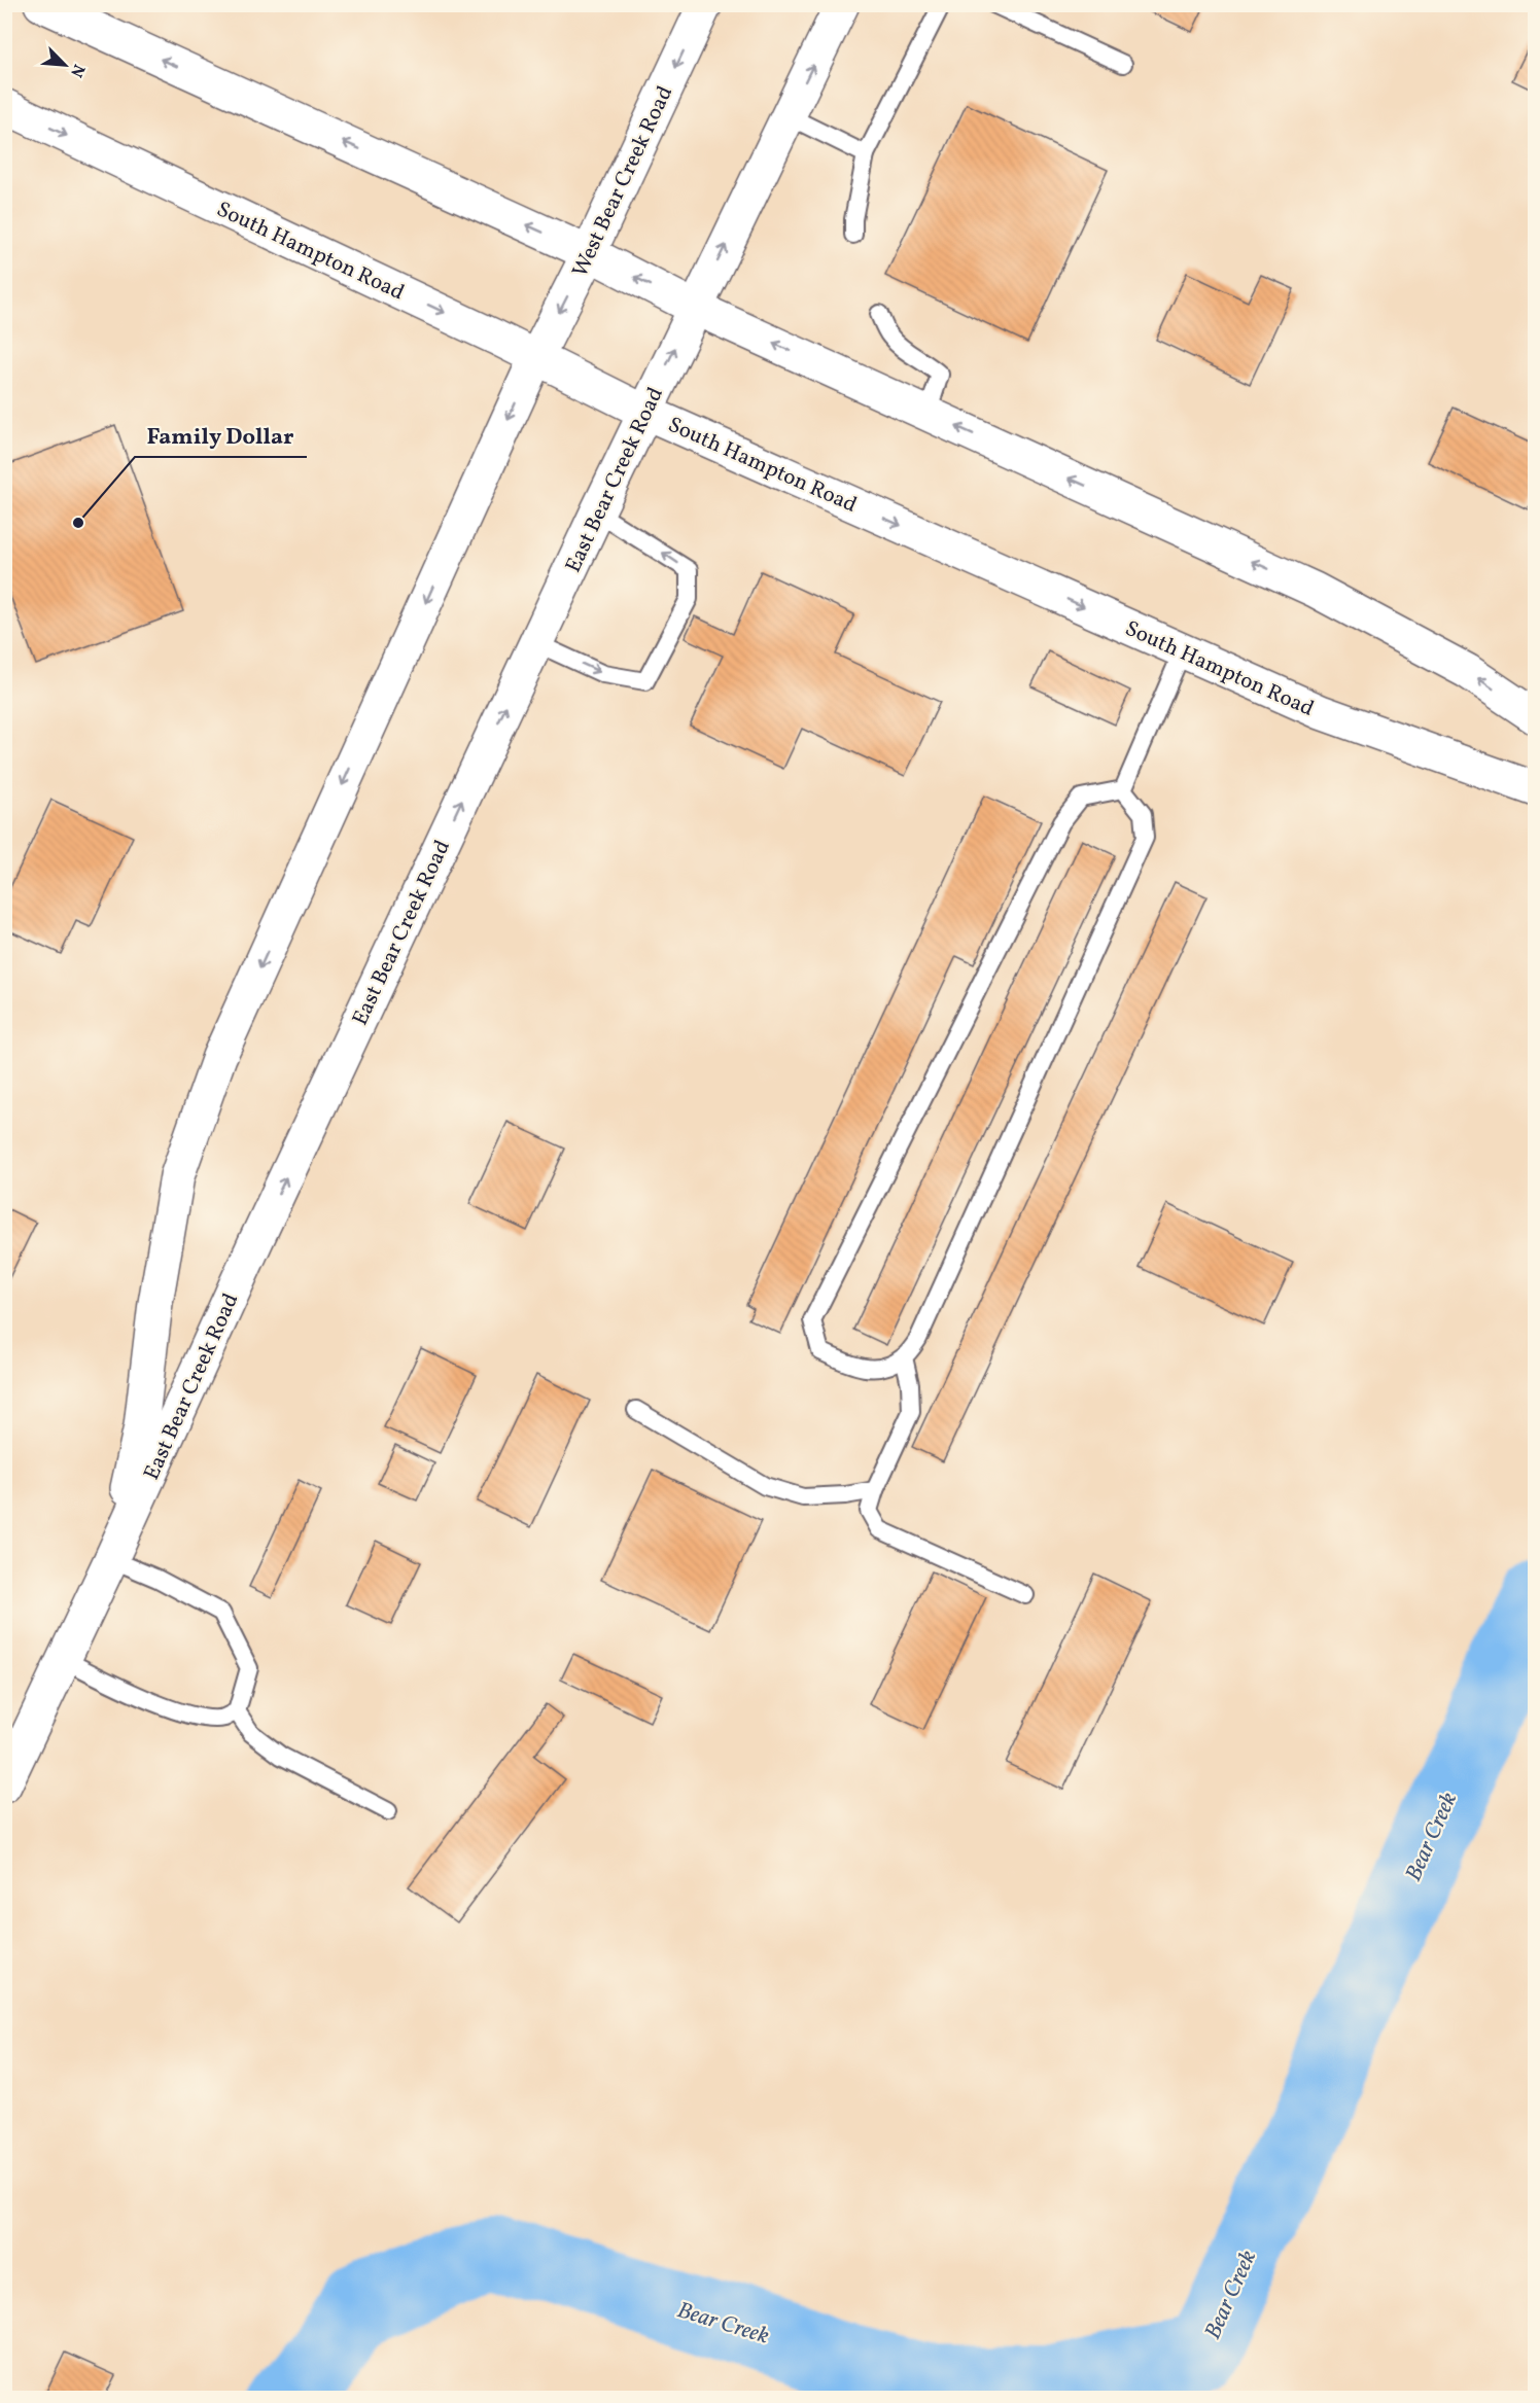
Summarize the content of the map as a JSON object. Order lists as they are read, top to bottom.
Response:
{
  "streets": {
    "main road": ["West Bear Creek Road", "South Hampton Road", "East Bear Creek Road"]
  },
  "crossings": [
    ["West Bear Creek Road", "South Hampton Road"],
    ["West Bear Creek Road", "East Bear Creek Road"],
    ["South Hampton Road", "East Bear Creek Road"]
  ],
  "water": ["Bear Creek"],
  "places": ["Family Dollar"],
  "north": "bottom right"
}
